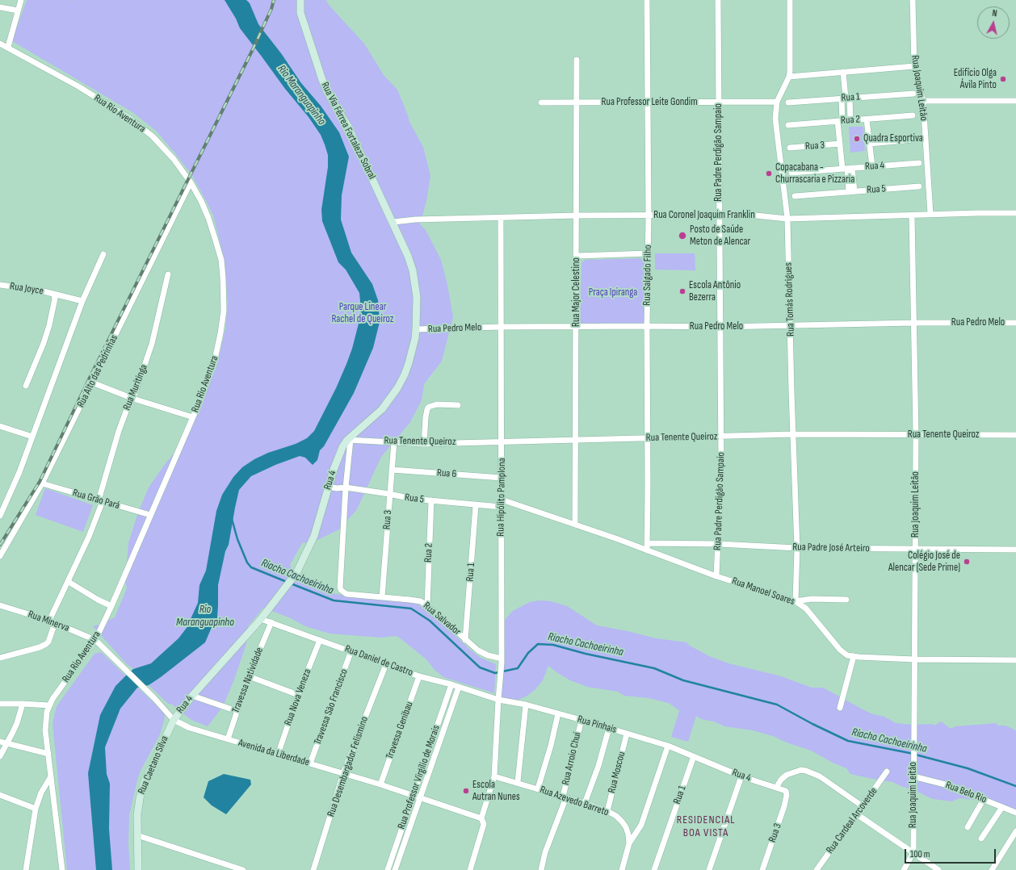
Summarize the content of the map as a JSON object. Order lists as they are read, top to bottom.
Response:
{
  "streets": {
    "main road": ["Rua Via Férrea Fortaleza Sobral", "Rua 4", "Rua Caetano Silva"],
    "street": [
      "Rua Joaquim Leitão",
      "Rua 1",
      "Rua Professor Leite Gondim",
      "Rua Rio Aventura",
      "Rua 2",
      "Rua 3",
      "Rua Padre Perdigão Sampaio",
      "Rua 5",
      "Rua Coronel Joaquim Franklin",
      "Rua Salgado Filho",
      "Rua Joyce",
      "Rua Major Celestino",
      "Rua Tomás Rodrigues",
      "Rua Pedro Melo",
      "Rua Alto das Pedrinhas",
      "Rua Muritinga",
      "Rua Tenente Queiroz",
      "Rua 6",
      "Rua Hipólito Pamplona",
      "Rua Grão Pará",
      "Rua Padre José Arteiro",
      "Rua Manoel Soares",
      "Rua Salvador",
      "Rua Minerva",
      "Rua Daniel de Castro",
      "Travessa Natividade",
      "Rua Nova Veneza",
      "Travessa São Francisco",
      "Rua Pinhais",
      "Travessa Genibau",
      "Avenida da Liberdade",
      "Rua Arroio Chuí",
      "Rua Desembargador Felismino",
      "Rua Moscou",
      "Rua Professor Virgílio de Morais",
      "Rua Belo Rio",
      "Rua Azevedo Barreto",
      "Rua Cardeal Arcoverde"
    ]
  },
  "crossings": [
    ["Rua Joaquim Leitão", "Rua Coronel Joaquim Franklin"],
    ["Rua Joaquim Leitão", "Rua Pedro Melo"],
    ["Rua Joaquim Leitão", "Rua Tenente Queiroz"],
    ["Rua Joaquim Leitão", "Rua Padre José Arteiro"],
    ["Rua Joaquim Leitão", "Rua Manoel Soares"],
    ["Rua Joaquim Leitão", "Rua Belo Rio"],
    ["Rua 1", "Rua 4"],
    ["Rua 1", "Rua 5"],
    ["Rua 1", "Rua Salvador"],
    ["Rua 1", "Rua Pinhais"],
    ["Rua Professor Leite Gondim", "Rua Padre Perdigão Sampaio"],
    ["Rua Professor Leite Gondim", "Rua Salgado Filho"],
    ["Rua Professor Leite Gondim", "Rua Major Celestino"],
    ["Rua Professor Leite Gondim", "Rua Tomás Rodrigues"],
    ["Rua Rio Aventura", "Rua Alto das Pedrinhas"],
    ["Rua Rio Aventura", "Rua Grão Pará"],
    ["Rua Rio Aventura", "Rua Minerva"],
    ["Rua Rio Aventura", "Avenida da Liberdade"],
    ["Rua 2", "Rua 5"],
    ["Rua 2", "Rua Salvador"],
    ["Rua Via Férrea Fortaleza Sobral", "Rua 4"],
    ["Rua Via Férrea Fortaleza Sobral", "Rua Coronel Joaquim Franklin"],
    ["Rua 3", "Rua 4"],
    ["Rua 3", "Rua 5"],
    ["Rua 3", "Rua Tenente Queiroz"],
    ["Rua 3", "Rua 6"],
    ["Rua 3", "Rua Salvador"],
    ["Rua Padre Perdigão Sampaio", "Rua Coronel Joaquim Franklin"],
    ["Rua Padre Perdigão Sampaio", "Rua Pedro Melo"],
    ["Rua Padre Perdigão Sampaio", "Rua Tenente Queiroz"],
    ["Rua Padre Perdigão Sampaio", "Rua Padre José Arteiro"],
    ["Rua Padre Perdigão Sampaio", "Rua Manoel Soares"],
    ["Rua 4", "Rua 5"],
    ["Rua 4", "Rua Coronel Joaquim Franklin"],
    ["Rua 4", "Rua Pedro Melo"],
    ["Rua 4", "Rua Tenente Queiroz"],
    ["Rua 4", "Rua Salvador"],
    ["Rua 4", "Rua Daniel de Castro"],
    ["Rua 4", "Rua Pinhais"],
    ["Rua 4", "Avenida da Liberdade"],
    ["Rua 4", "Rua Caetano Silva"],
    ["Rua 5", "Rua Hipólito Pamplona"],
    ["Rua Coronel Joaquim Franklin", "Rua Salgado Filho"],
    ["Rua Coronel Joaquim Franklin", "Rua Major Celestino"],
    ["Rua Coronel Joaquim Franklin", "Rua Tomás Rodrigues"],
    ["Rua Coronel Joaquim Franklin", "Rua Hipólito Pamplona"],
    ["Rua Salgado Filho", "Rua Pedro Melo"],
    ["Rua Salgado Filho", "Rua Tenente Queiroz"],
    ["Rua Salgado Filho", "Rua Padre José Arteiro"],
    ["Rua Salgado Filho", "Rua Manoel Soares"],
    ["Rua Major Celestino", "Rua Pedro Melo"],
    ["Rua Major Celestino", "Rua Tenente Queiroz"],
    ["Rua Major Celestino", "Rua Manoel Soares"],
    ["Rua Tomás Rodrigues", "Rua Pedro Melo"],
    ["Rua Tomás Rodrigues", "Rua Tenente Queiroz"],
    ["Rua Tomás Rodrigues", "Rua Padre José Arteiro"],
    ["Rua Tomás Rodrigues", "Rua Manoel Soares"],
    ["Rua Pedro Melo", "Rua Hipólito Pamplona"],
    ["Rua Alto das Pedrinhas", "Rua Grão Pará"],
    ["Rua Muritinga", "Rua Grão Pará"],
    ["Rua Muritinga", "Rua Minerva"],
    ["Rua Tenente Queiroz", "Rua Hipólito Pamplona"],
    ["Rua 6", "Rua Hipólito Pamplona"],
    ["Rua Hipólito Pamplona", "Rua Manoel Soares"],
    ["Rua Hipólito Pamplona", "Rua Salvador"],
    ["Rua Hipólito Pamplona", "Rua Daniel de Castro"],
    ["Rua Hipólito Pamplona", "Rua Pinhais"],
    ["Rua Hipólito Pamplona", "Avenida da Liberdade"],
    ["Rua Hipólito Pamplona", "Rua Azevedo Barreto"],
    ["Rua Minerva", "Avenida da Liberdade"],
    ["Rua Daniel de Castro", "Travessa Natividade"],
    ["Rua Daniel de Castro", "Rua Nova Veneza"],
    ["Rua Daniel de Castro", "Travessa São Francisco"],
    ["Rua Daniel de Castro", "Rua Pinhais"],
    ["Rua Daniel de Castro", "Travessa Genibau"],
    ["Rua Daniel de Castro", "Rua Desembargador Felismino"],
    ["Rua Daniel de Castro", "Rua Professor Virgílio de Morais"],
    ["Travessa Natividade", "Avenida da Liberdade"],
    ["Rua Nova Veneza", "Avenida da Liberdade"],
    ["Travessa São Francisco", "Avenida da Liberdade"],
    ["Rua Pinhais", "Rua Arroio Chuí"],
    ["Rua Pinhais", "Rua Moscou"],
    ["Travessa Genibau", "Avenida da Liberdade"],
    ["Avenida da Liberdade", "Rua Caetano Silva"],
    ["Avenida da Liberdade", "Rua Desembargador Felismino"],
    ["Avenida da Liberdade", "Rua Professor Virgílio de Morais"],
    ["Rua Arroio Chuí", "Rua Azevedo Barreto"],
    ["Rua Moscou", "Rua Azevedo Barreto"]
  ],
  "districts": ["RESIDENCIAL BOA VISTA"],
  "water": ["Rio Maranguapinho", "Riacho Cachoeirinha"],
  "parks": ["Praça Ipiranga", "Parque Linear Rachel de Queiroz"],
  "places": [
    "Edifício Olga Ávila Pinto",
    "Quadra Esportiva",
    "Copacabana - Churrascaria e Pizzaria",
    "Posto de Saúde Meton de Alencar",
    "Escola Antônio Bezerra",
    "Colégio José de Alencar (Sede Prime)",
    "Escola Autran Nunes"
  ],
  "scale_bar": "100 m",
  "north": "top"
}
